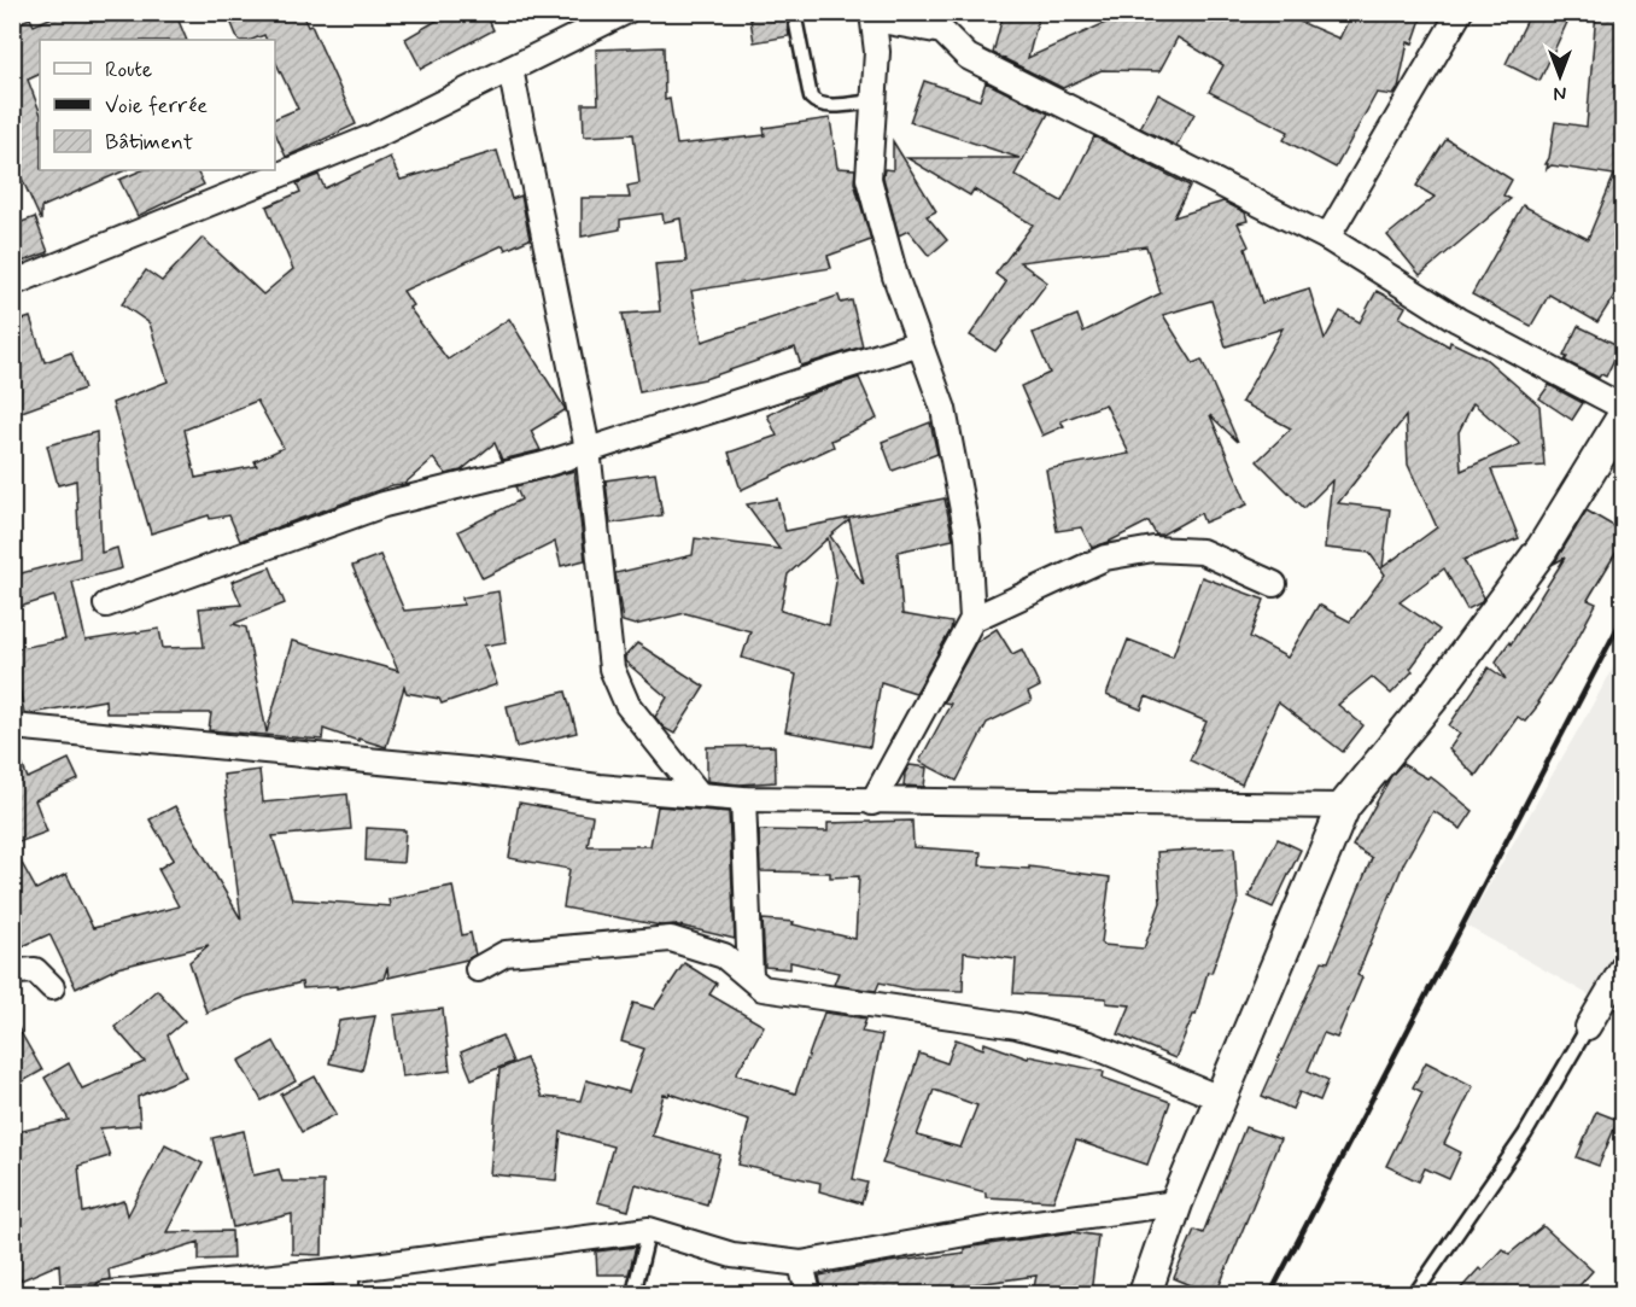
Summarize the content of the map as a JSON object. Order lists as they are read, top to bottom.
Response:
{
  "legend": ["Route", "Voie ferrée", "Bâtiment"],
  "north": "bottom"
}
